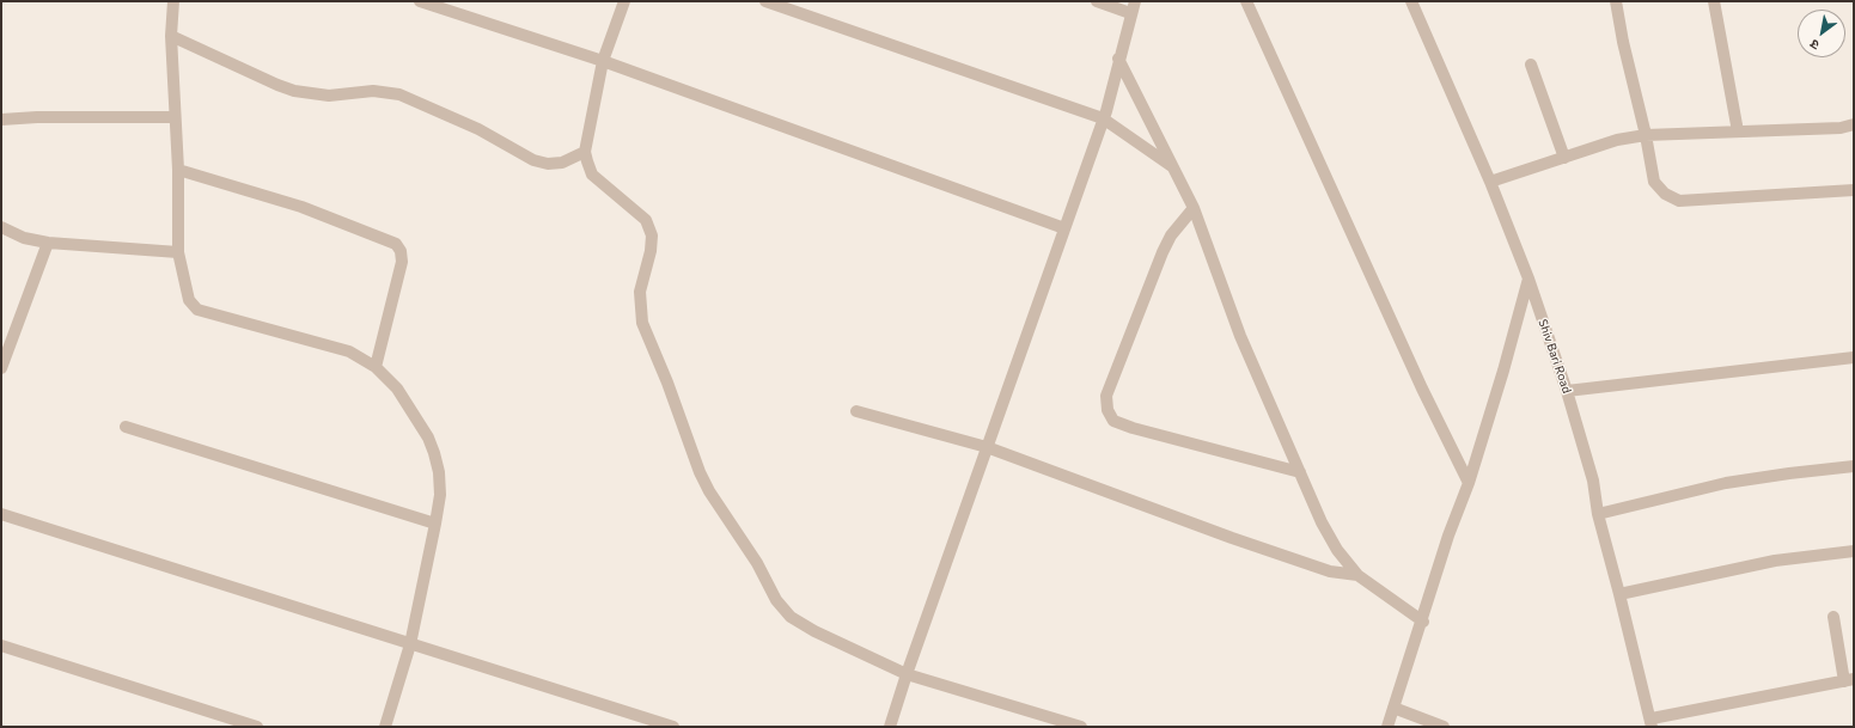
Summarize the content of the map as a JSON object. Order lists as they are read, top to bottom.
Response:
{
  "streets": {
    "street": ["Shiv Bari Road"]
  },
  "north": "bottom left"
}
